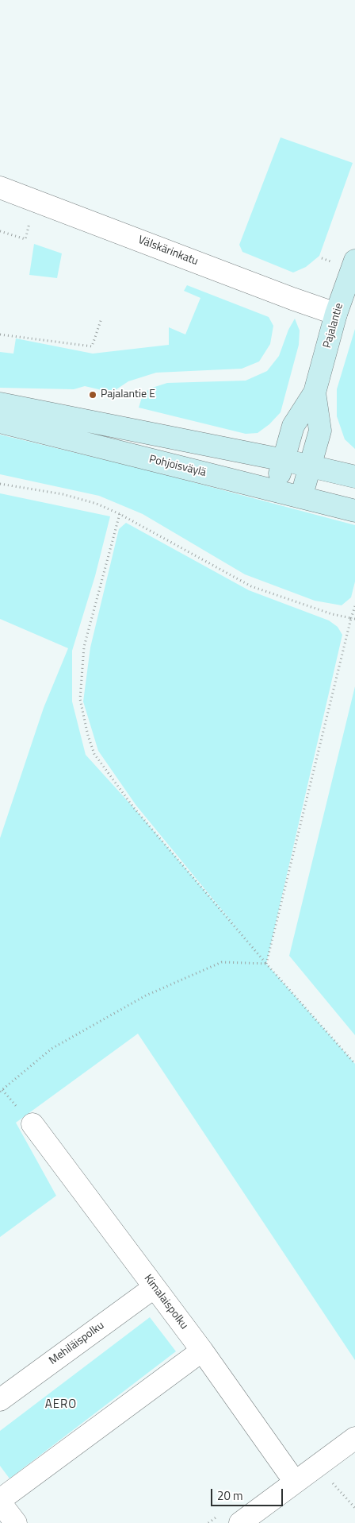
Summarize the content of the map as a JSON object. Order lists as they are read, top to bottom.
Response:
{
  "streets": {
    "main road": ["Pajalantie", "Pohjoisväylä"],
    "street": ["Välskärinkatu", "Kimalaispolku", "Mehiläispolku"]
  },
  "crossings": [
    ["Välskärinkatu", "Pajalantie"],
    ["Pajalantie", "Pohjoisväylä"],
    ["Kimalaispolku", "Mehiläispolku"]
  ],
  "districts": ["AERO"],
  "places": ["Pajalantie E"],
  "scale_bar": "20 m"
}
